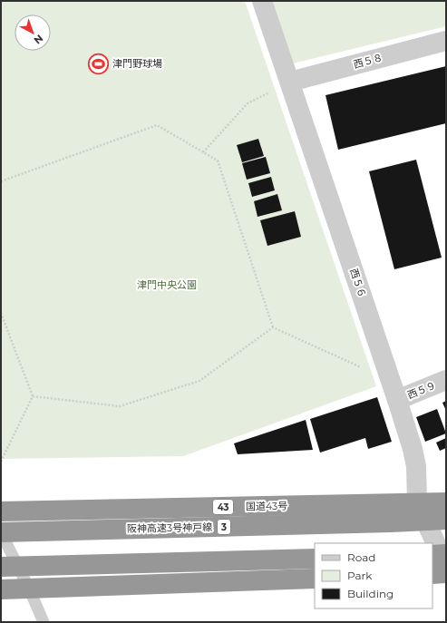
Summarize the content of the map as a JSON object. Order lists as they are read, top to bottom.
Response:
{
  "streets": {
    "highway": [
      "国道43号",
      "43",
      "3",
      "阪神高速3号神戸線"
    ],
    "street": ["西５８", "西５６", "西５９"]
  },
  "crossings": [
    ["西５８", "西５６"],
    ["西５６", "西５９"],
    ["西５６", "国道43号"]
  ],
  "parks": ["津門中央公園"],
  "places": {
    "sports": ["津門野球場"]
  },
  "legend": ["Road", "Park", "Building"],
  "north": "bottom right"
}
